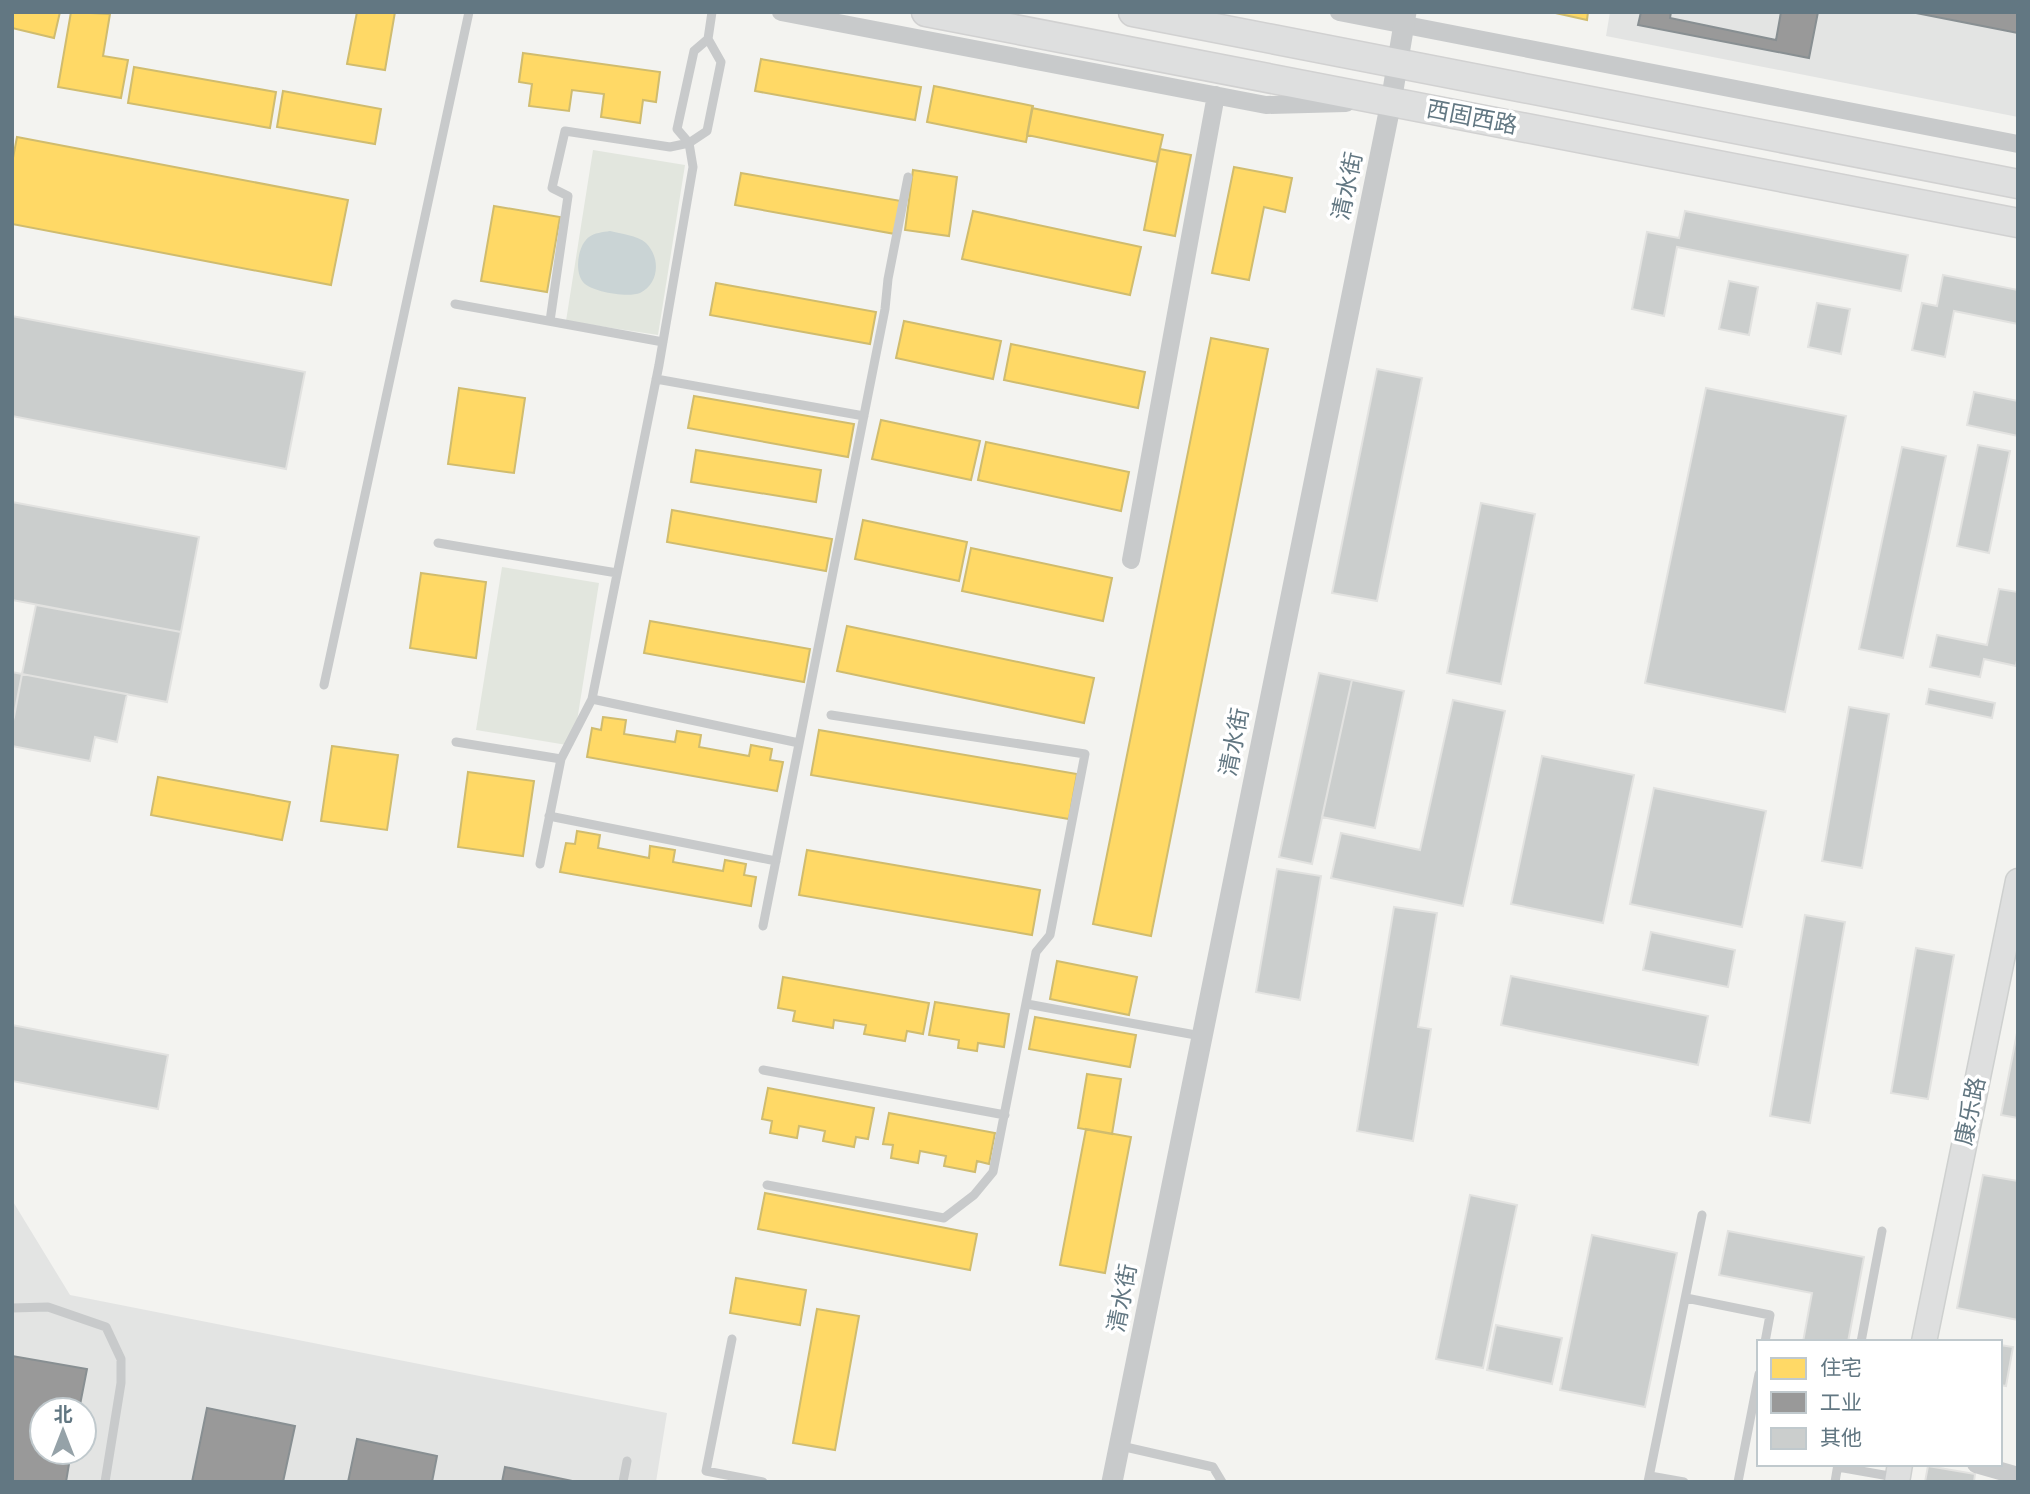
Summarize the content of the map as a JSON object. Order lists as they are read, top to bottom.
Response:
{
  "streets": {
    "main road": ["西固西路", "康乐路"],
    "street": ["清水街"]
  },
  "crossings": [
    ["西固西路", "清水街"]
  ],
  "legend": ["住宅", "工业", "其他"],
  "north": "top"
}
